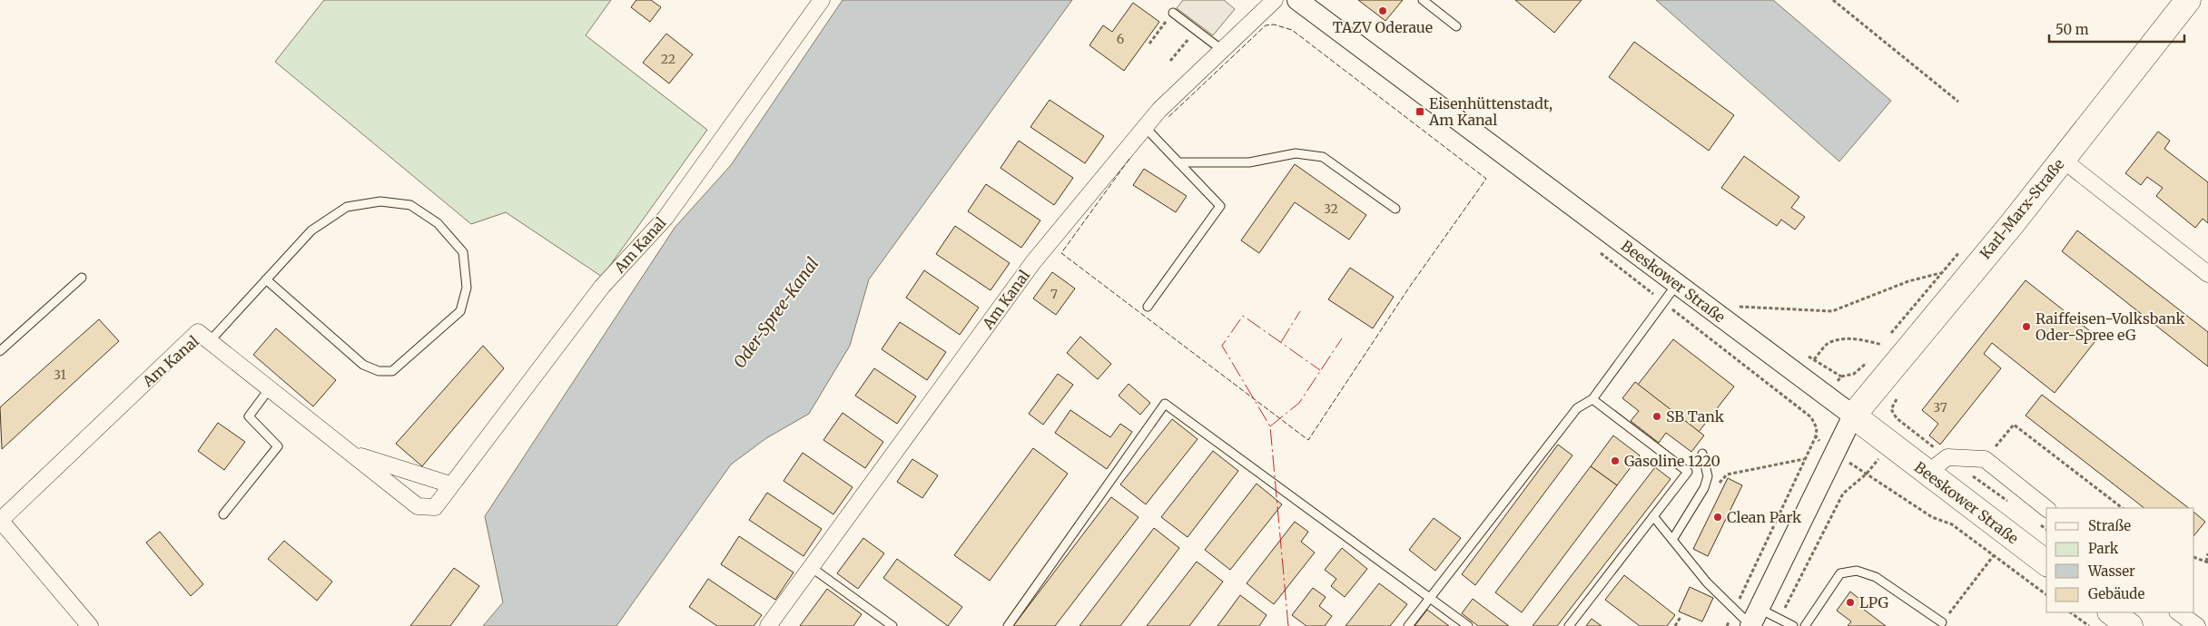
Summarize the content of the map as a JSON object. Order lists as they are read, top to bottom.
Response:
{
  "streets": {
    "main road": ["Karl-Marx-Straße", "Beeskower Straße"],
    "street": ["Am Kanal"]
  },
  "crossings": [
    ["Karl-Marx-Straße", "Beeskower Straße"]
  ],
  "water": ["Oder-Spree-Kanal"],
  "places": {
    "other": [
      "TAZV Oderaue",
      "Raiffeisen-Volksbank Oder-Spree eG",
      "SB Tank",
      "Gasoline 1220",
      "Clean Park",
      "LPG"
    ],
    "transit": ["Eisenhüttenstadt, Am Kanal"]
  },
  "house_numbers": [
    "6",
    "22",
    "32",
    "7",
    "31",
    "37"
  ],
  "legend": [
    "Straße",
    "Park",
    "Wasser",
    "Gebäude"
  ],
  "scale_bar": "50 m"
}
